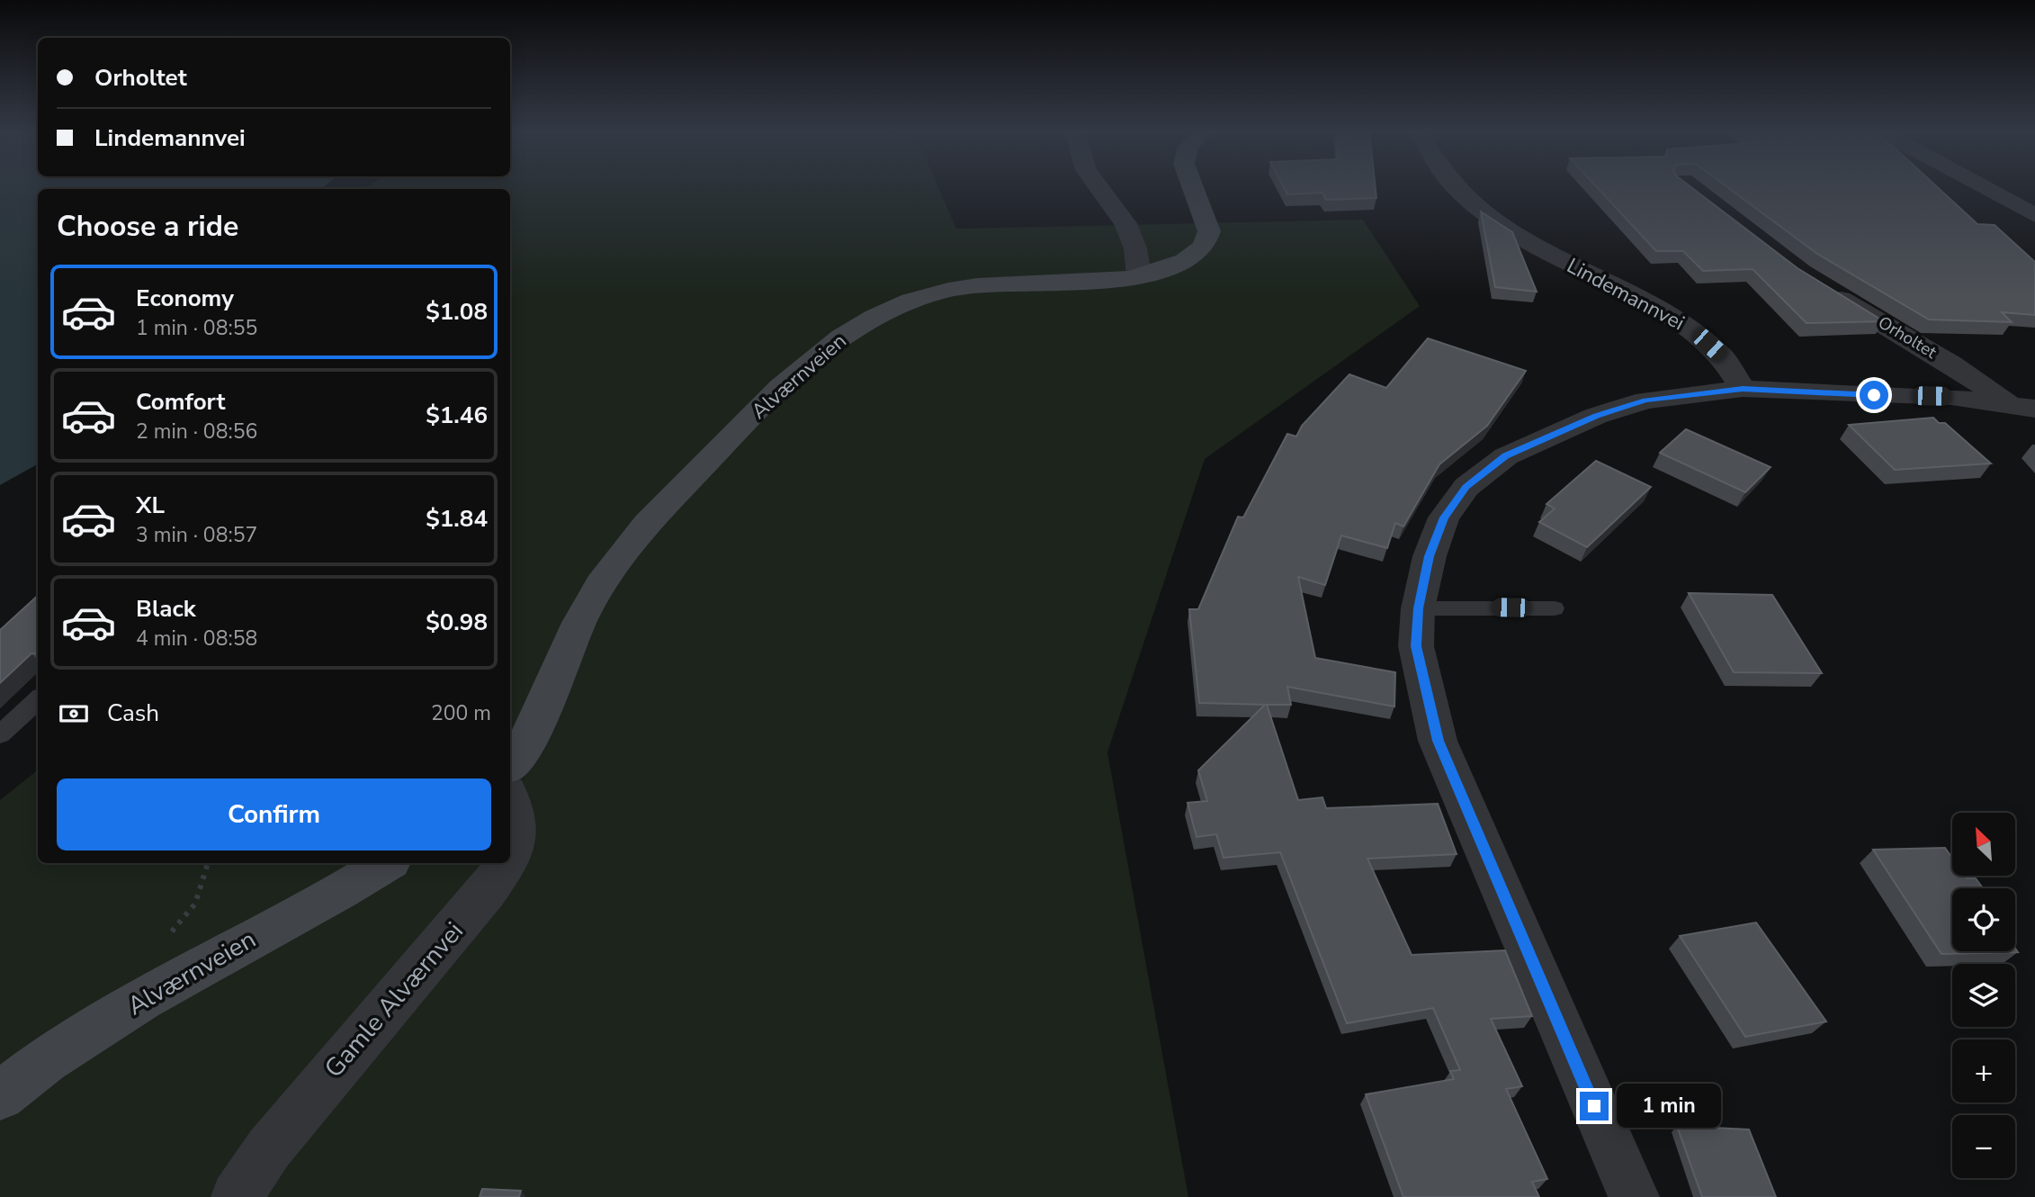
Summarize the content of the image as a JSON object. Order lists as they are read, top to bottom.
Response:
{
  "streets": {
    "main road": ["Alværnveien"],
    "street": ["Lindemannvei", "Orholtet", "Gamle Alværnvei"]
  },
  "crossings": [
    ["Lindemannvei", "Orholtet"]
  ],
  "north": "top left",
  "page": {
    "banner": ["Orholtet", "Lindemannvei"],
    "heading": "Choose a ride",
    "list": [
      {
        "name": "Economy",
        "note": "1 min · 08:55",
        "value": "$1.08"
      },
      {
        "name": "Comfort",
        "note": "2 min · 08:56",
        "value": "$1.46"
      },
      {
        "name": "XL",
        "note": "3 min · 08:57",
        "value": "$1.84"
      },
      {
        "name": "Black",
        "note": "4 min · 08:58",
        "value": "$0.98"
      }
    ],
    "pay": ["Cash", "200 m"],
    "buttons": "Confirm",
    "map_buttons": ["+", "−"],
    "bubble": "1 min"
  }
}
